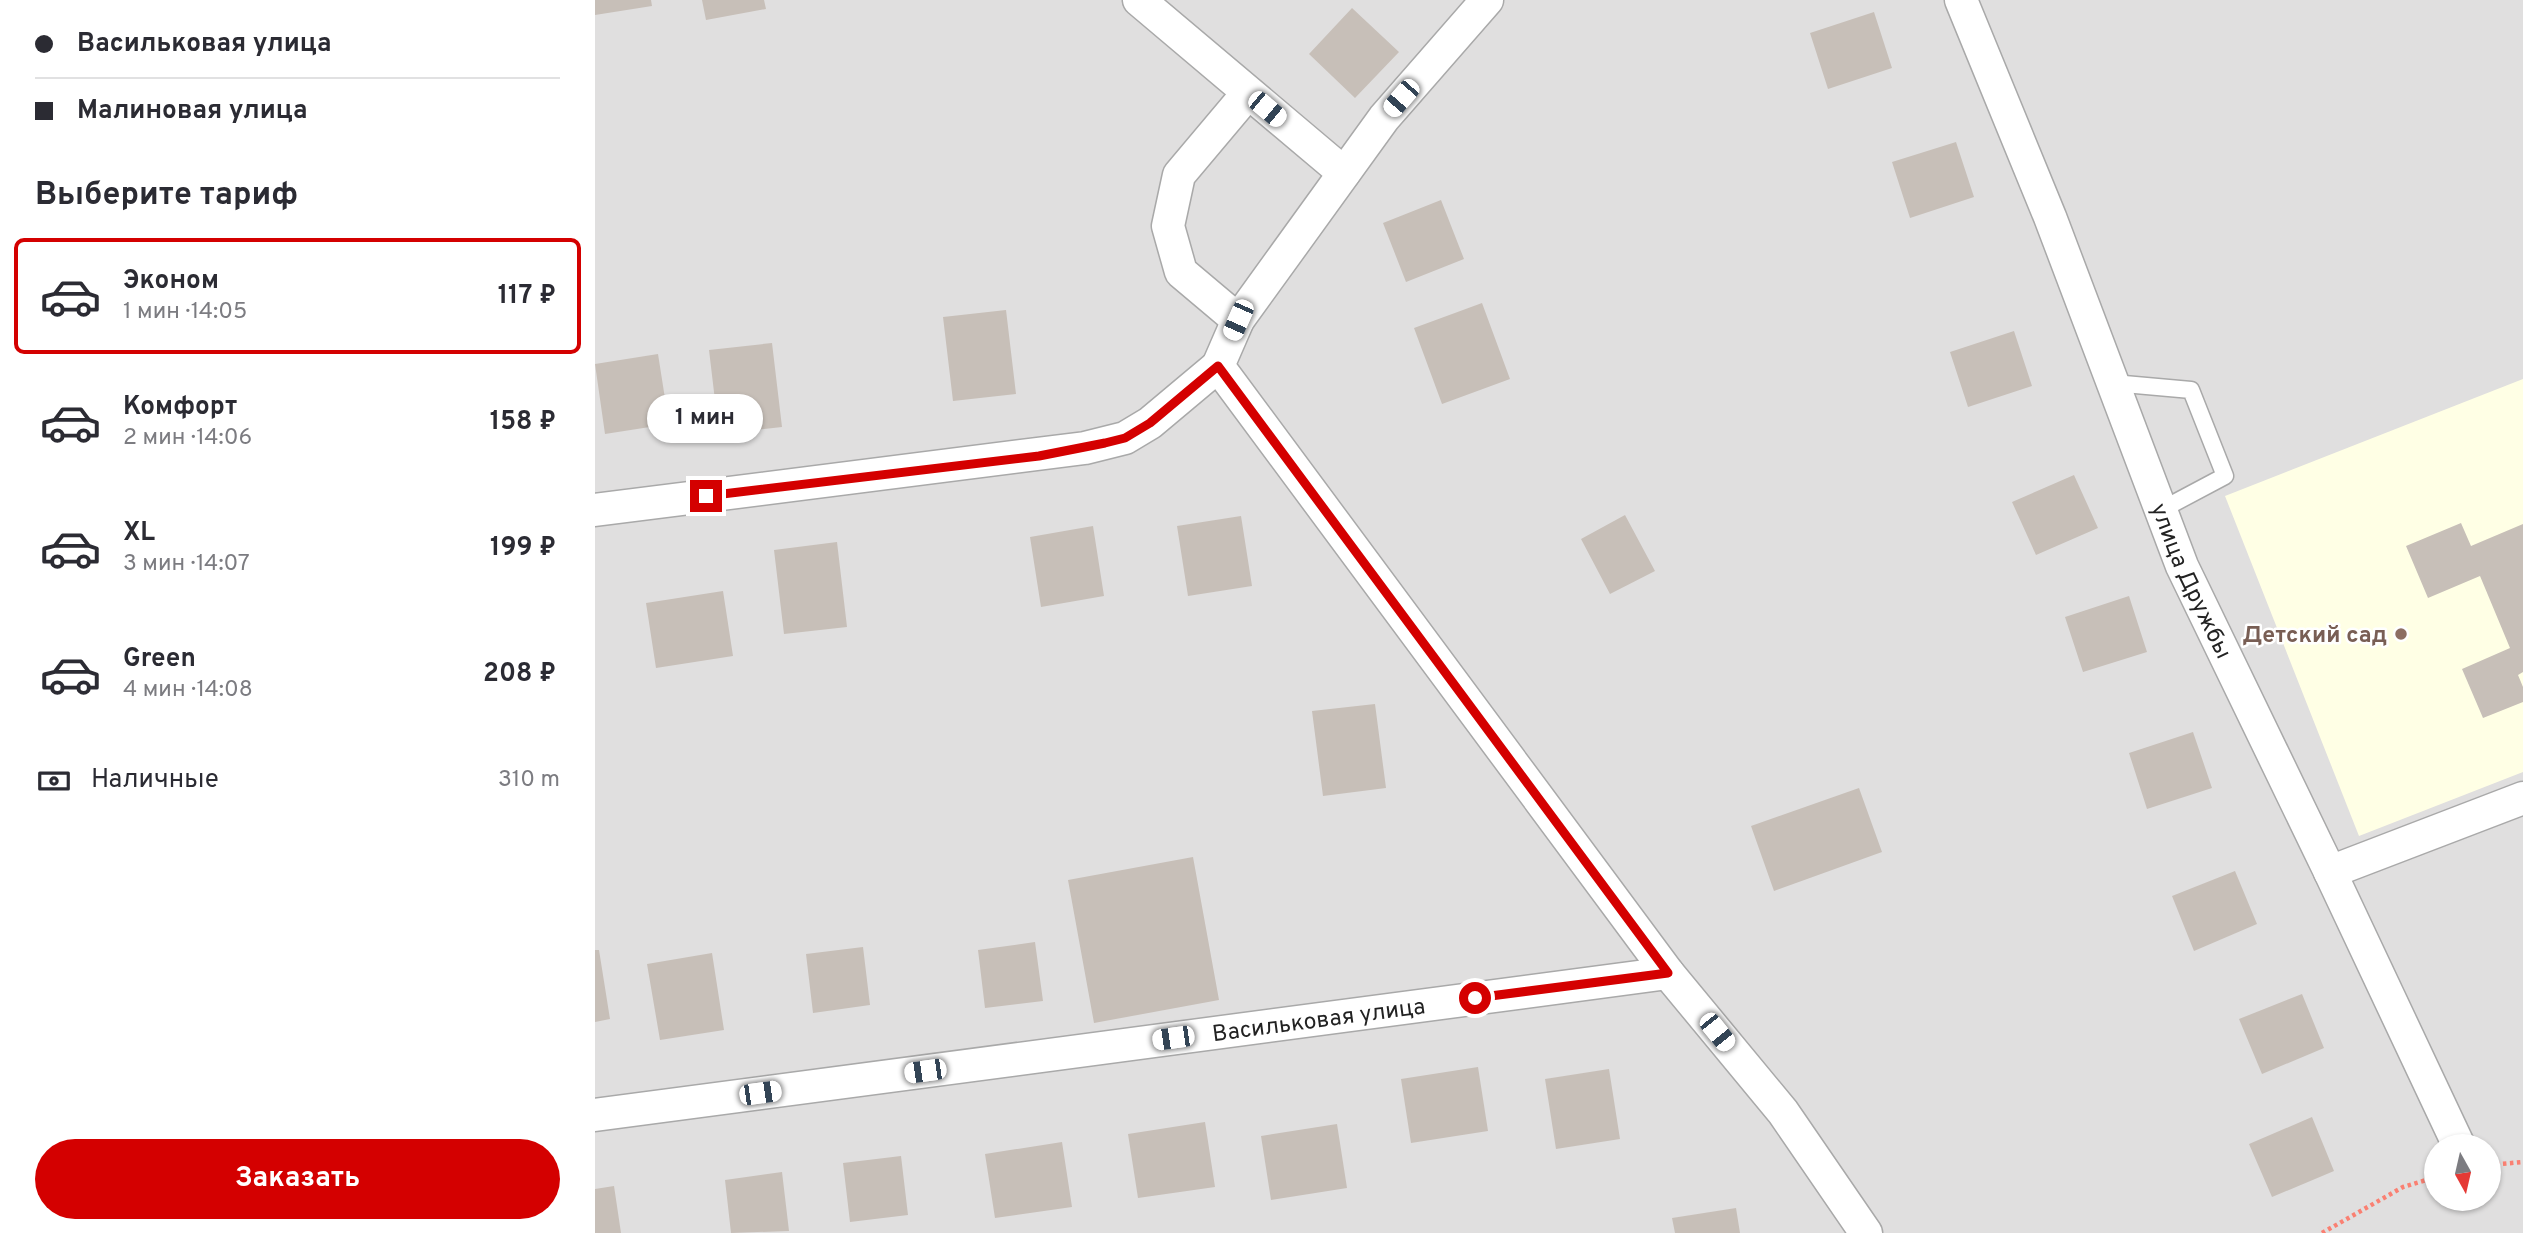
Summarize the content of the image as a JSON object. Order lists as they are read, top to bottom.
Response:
{
  "streets": {
    "street": ["улица Дружбы", "Васильковая улица"]
  },
  "places": ["Детский сад"],
  "north": "bottom",
  "page": {
    "banner": ["Васильковая улица", "Малиновая улица"],
    "heading": "Выберите тариф",
    "list": [
      {
        "name": "Эконом",
        "note": "1 мин · 14:05",
        "value": "117 ₽"
      },
      {
        "name": "Комфорт",
        "note": "2 мин · 14:06",
        "value": "158 ₽"
      },
      {
        "name": "XL",
        "note": "3 мин · 14:07",
        "value": "199 ₽"
      },
      {
        "name": "Green",
        "note": "4 мин · 14:08",
        "value": "208 ₽"
      }
    ],
    "bubble": "1 мин",
    "pay": ["Наличные", "310 m"],
    "buttons": "Заказать"
  }
}
